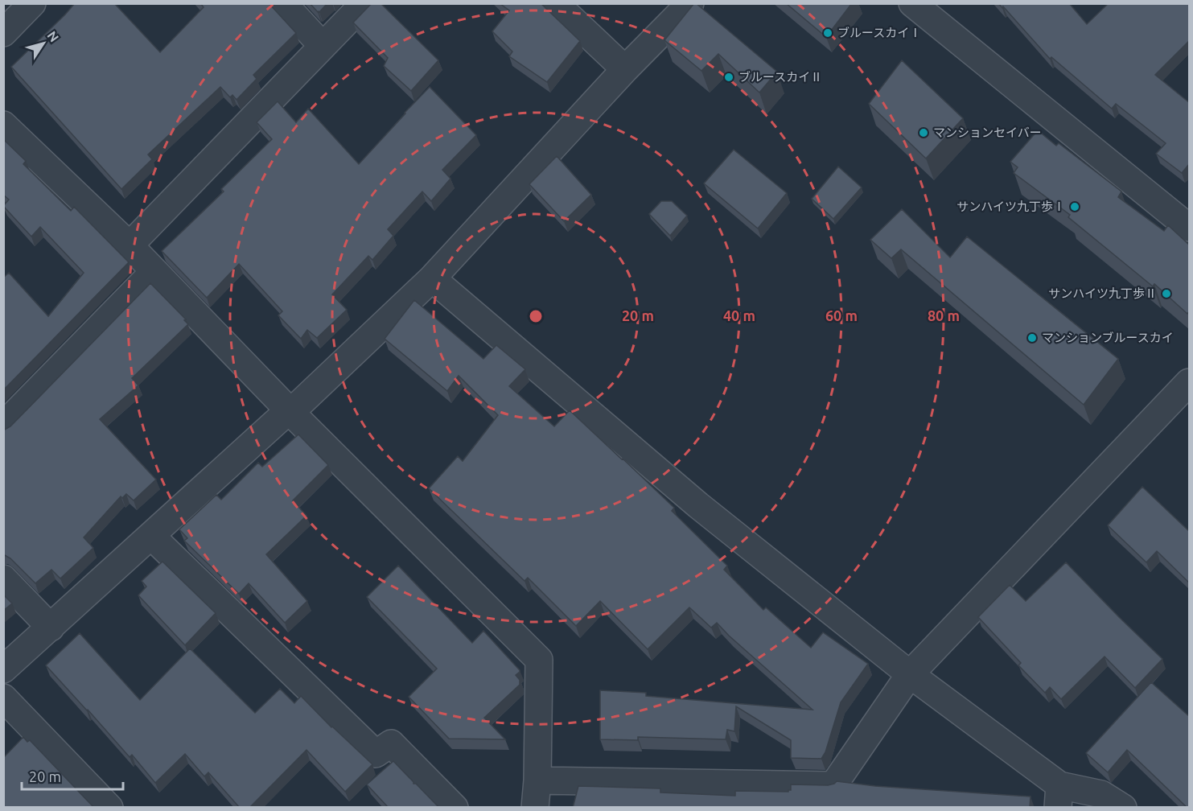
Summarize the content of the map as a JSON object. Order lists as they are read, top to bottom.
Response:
{
  "places": [
    "ブルースカイⅠ",
    "ブルースカイⅡ",
    "マンションセイバー",
    "サンハイツ九丁歩Ⅰ",
    "サンハイツ九丁歩Ⅱ",
    "マンションブルースカイ"
  ],
  "scale_bar": "20 m",
  "north": "top right",
  "rings": [
    "20 m",
    "40 m",
    "60 m",
    "80 m"
  ]
}
